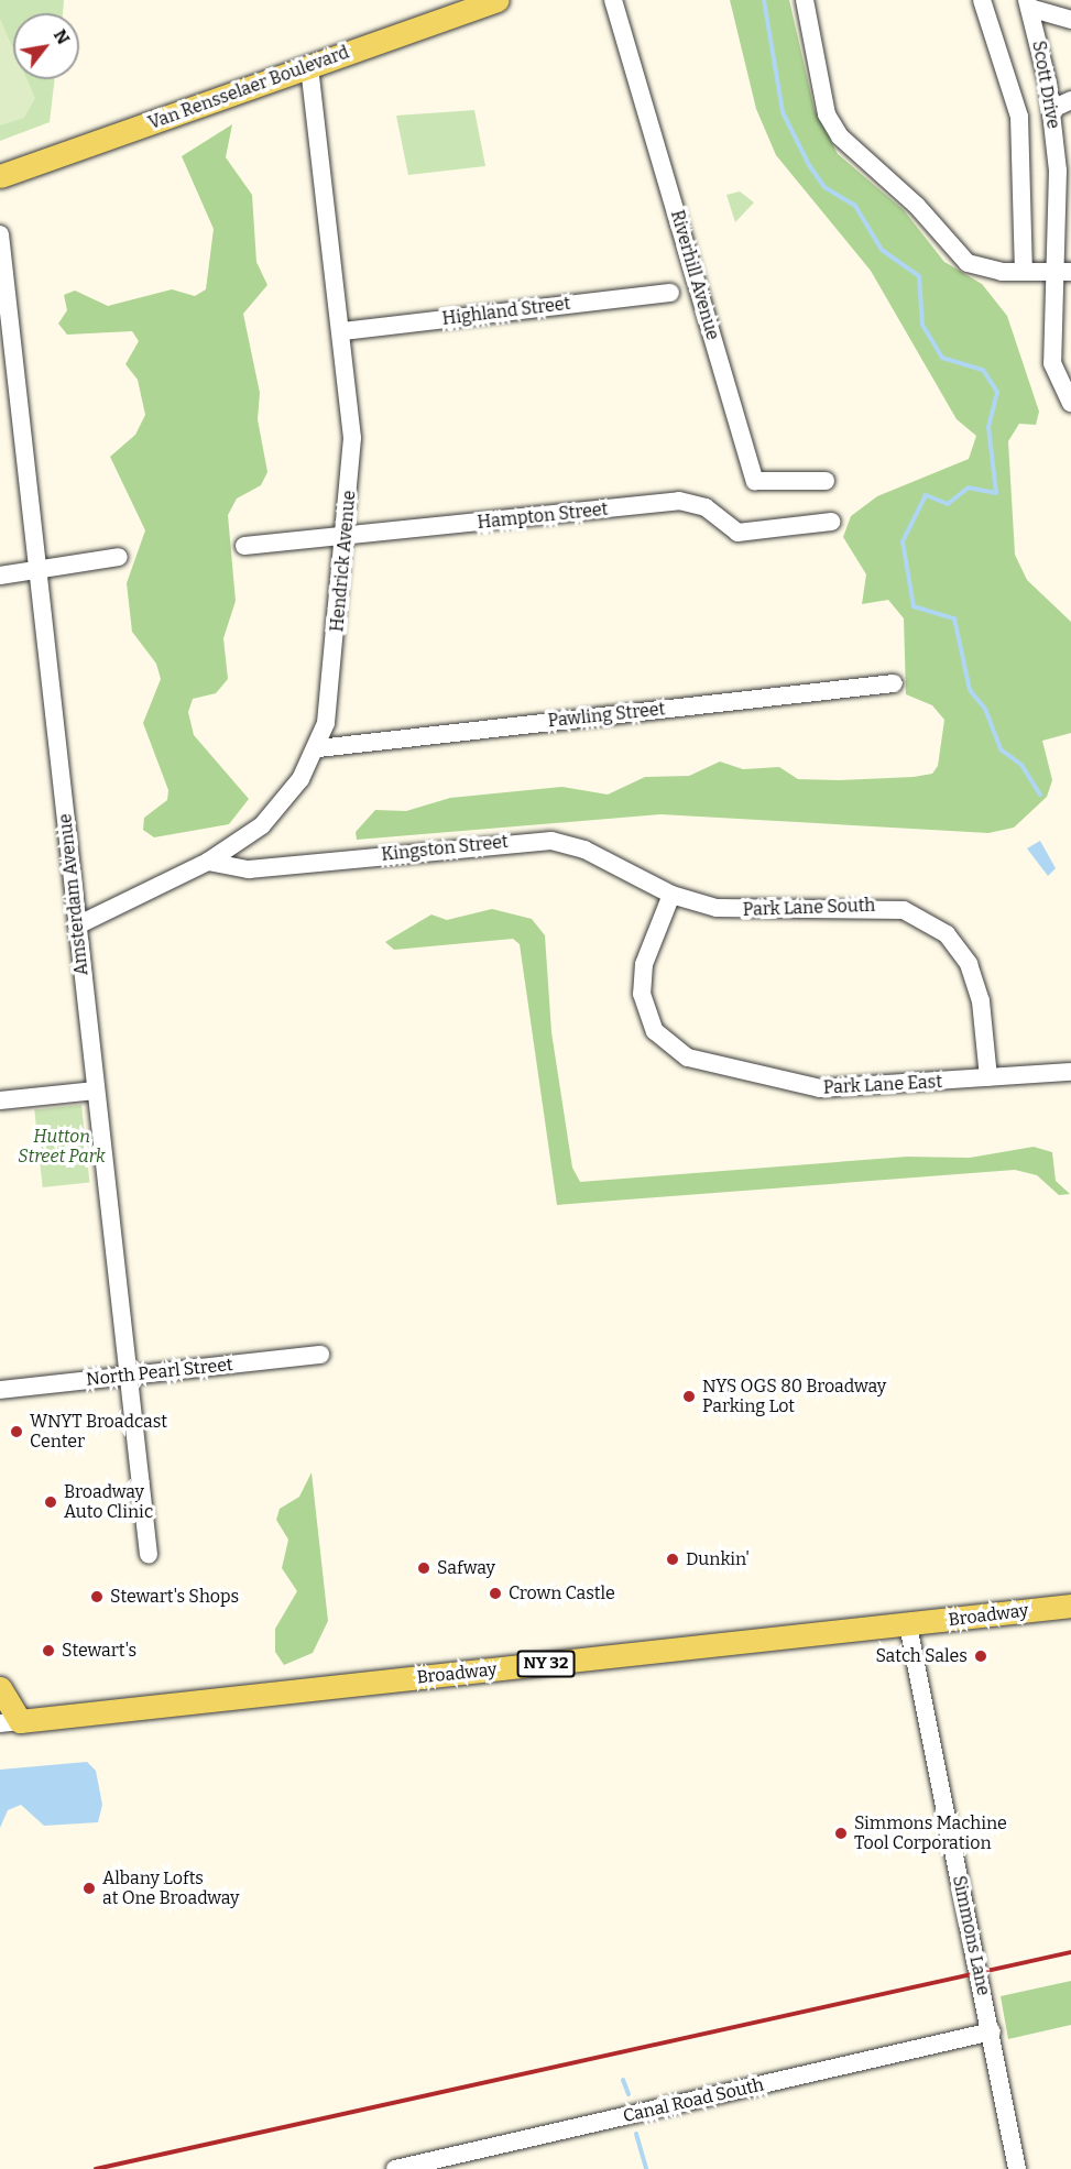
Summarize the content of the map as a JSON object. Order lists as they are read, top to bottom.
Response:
{
  "streets": {
    "main road": ["Van Rensselaer Boulevard", "Broadway", "NY 32"],
    "street": [
      "Scott Drive",
      "Riverhill Avenue",
      "Highland Street",
      "Hampton Street",
      "Hendrick Avenue",
      "Pawling Street",
      "Kingston Street",
      "Amsterdam Avenue",
      "Park Lane South",
      "Park Lane East",
      "North Pearl Street",
      "Simmons Lane",
      "Canal Road South"
    ]
  },
  "crossings": [
    ["Van Rensselaer Boulevard", "Hendrick Avenue"],
    ["Highland Street", "Hendrick Avenue"],
    ["Hampton Street", "Hendrick Avenue"],
    ["Hendrick Avenue", "Pawling Street"],
    ["Hendrick Avenue", "Kingston Street"],
    ["Hendrick Avenue", "Amsterdam Avenue"],
    ["Kingston Street", "Park Lane South"],
    ["Kingston Street", "Park Lane East"],
    ["Amsterdam Avenue", "North Pearl Street"],
    ["Park Lane South", "Park Lane East"],
    ["Broadway", "NY 32"],
    ["Broadway", "Simmons Lane"],
    ["Simmons Lane", "Canal Road South"]
  ],
  "parks": ["Hutton Street Park"],
  "places": [
    "NYS OGS 80 Broadway Parking Lot",
    "WNYT Broadcast Center",
    "Broadway Auto Clinic",
    "Dunkin'",
    "Safway",
    "Crown Castle",
    "Stewart's Shops",
    "Stewart's",
    "Satch Sales",
    "Simmons Machine Tool Corporation",
    "Albany Lofts at One Broadway"
  ],
  "north": "top right"
}
